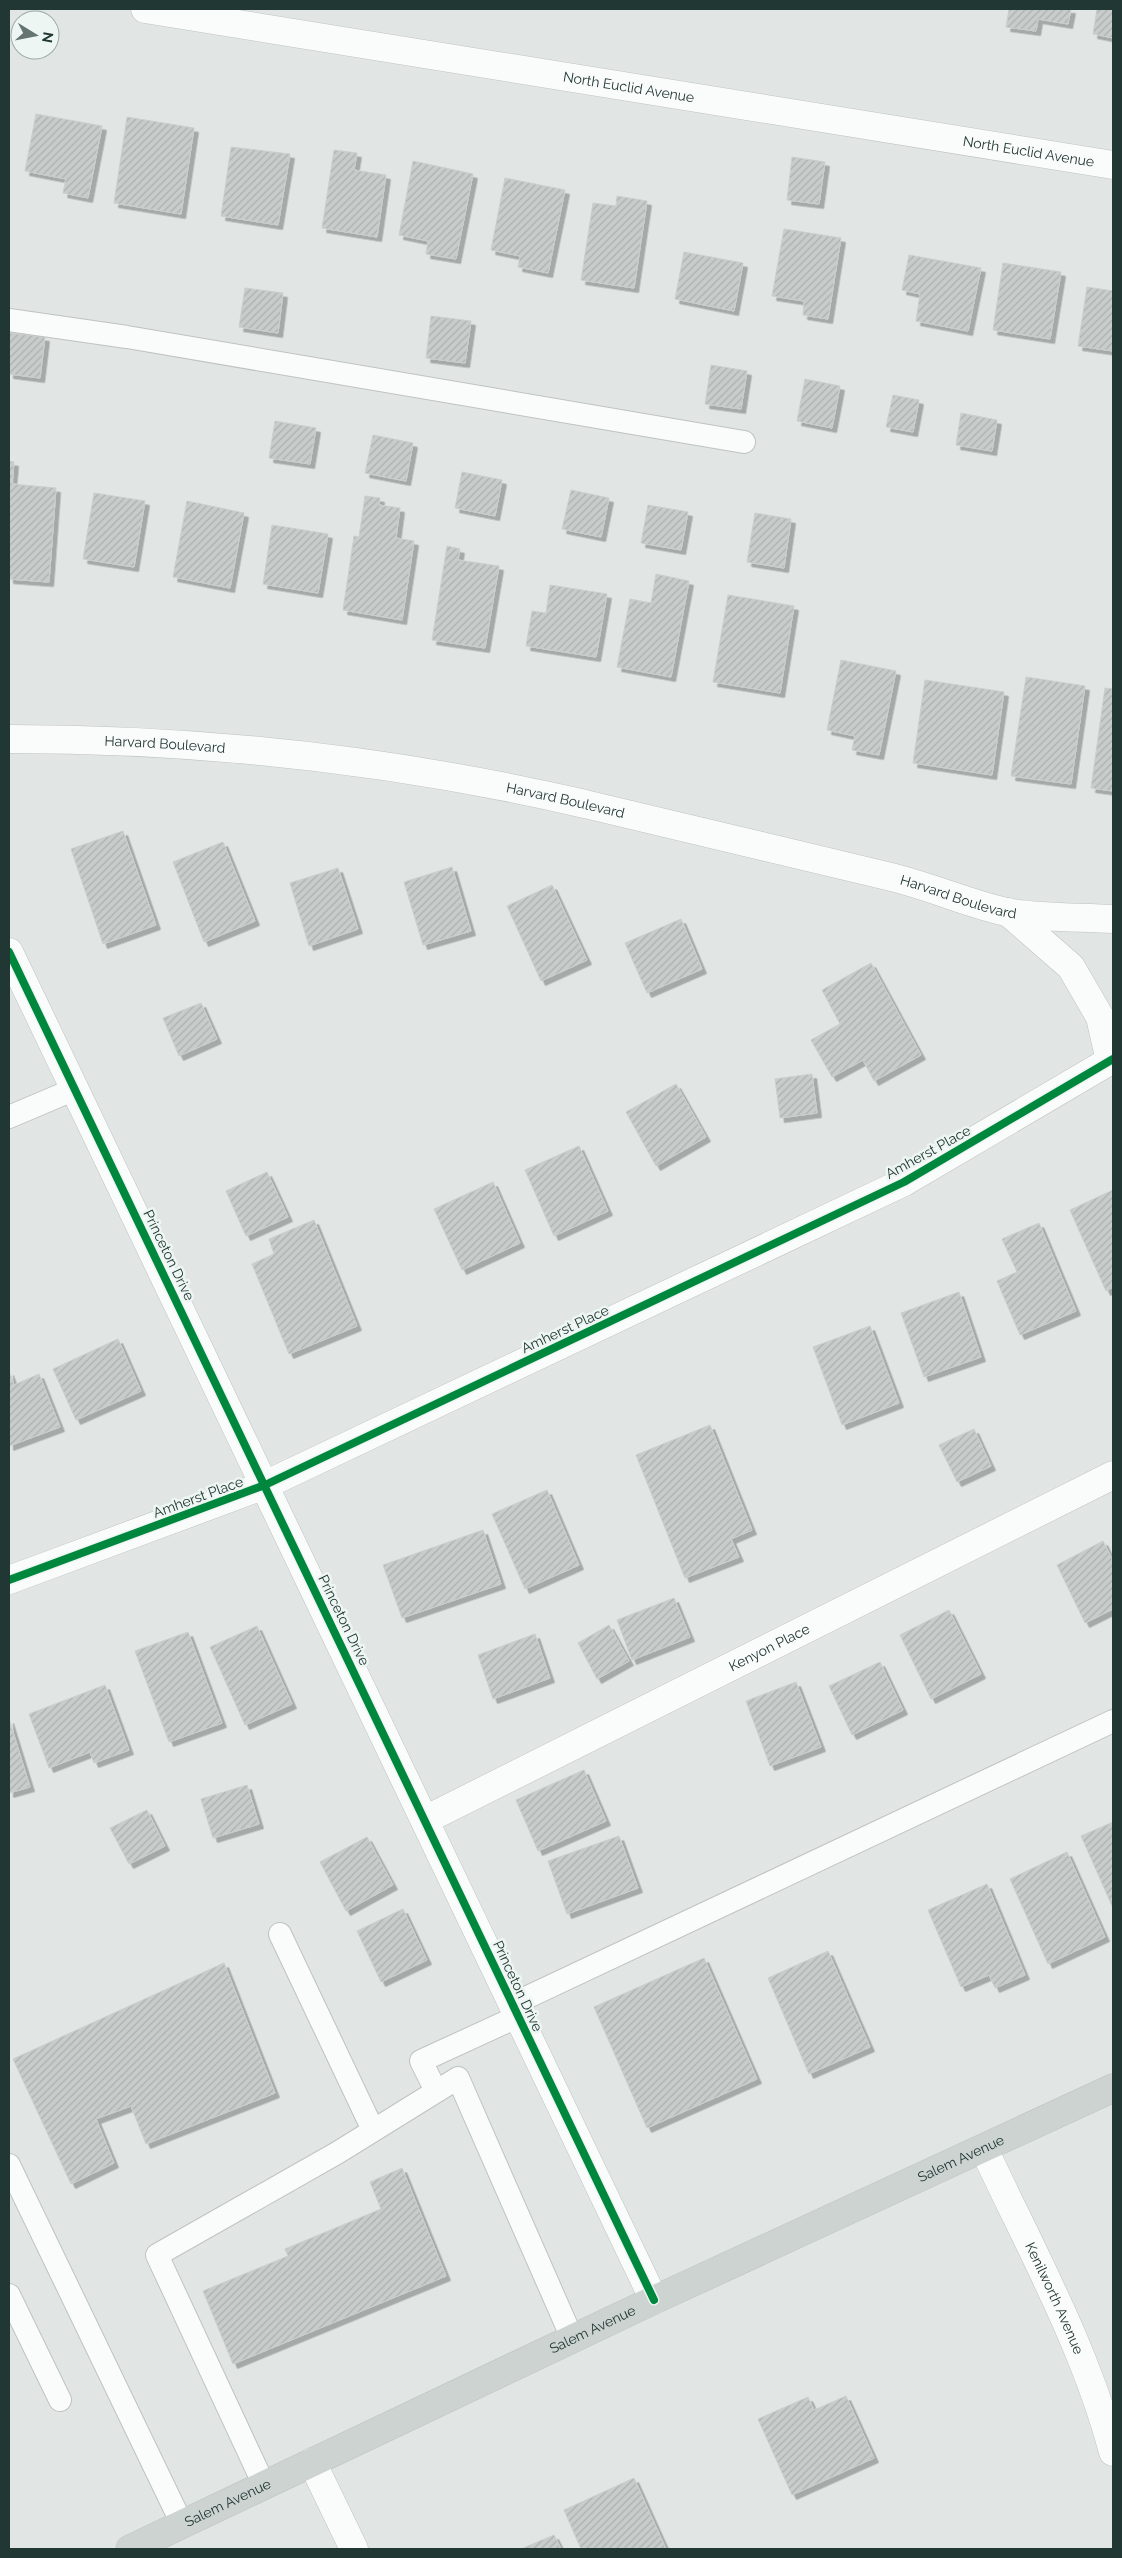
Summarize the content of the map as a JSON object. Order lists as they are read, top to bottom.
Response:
{
  "streets": {
    "main road": ["Salem Avenue"],
    "street": [
      "North Euclid Avenue",
      "Harvard Boulevard",
      "Amherst Place",
      "Princeton Drive",
      "Kenyon Place",
      "Kenilworth Avenue"
    ]
  },
  "crossings": [
    ["Amherst Place", "Princeton Drive"],
    ["Princeton Drive", "Kenyon Place"],
    ["Princeton Drive", "Salem Avenue"],
    ["Salem Avenue", "Kenilworth Avenue"]
  ],
  "north": "right"
}
